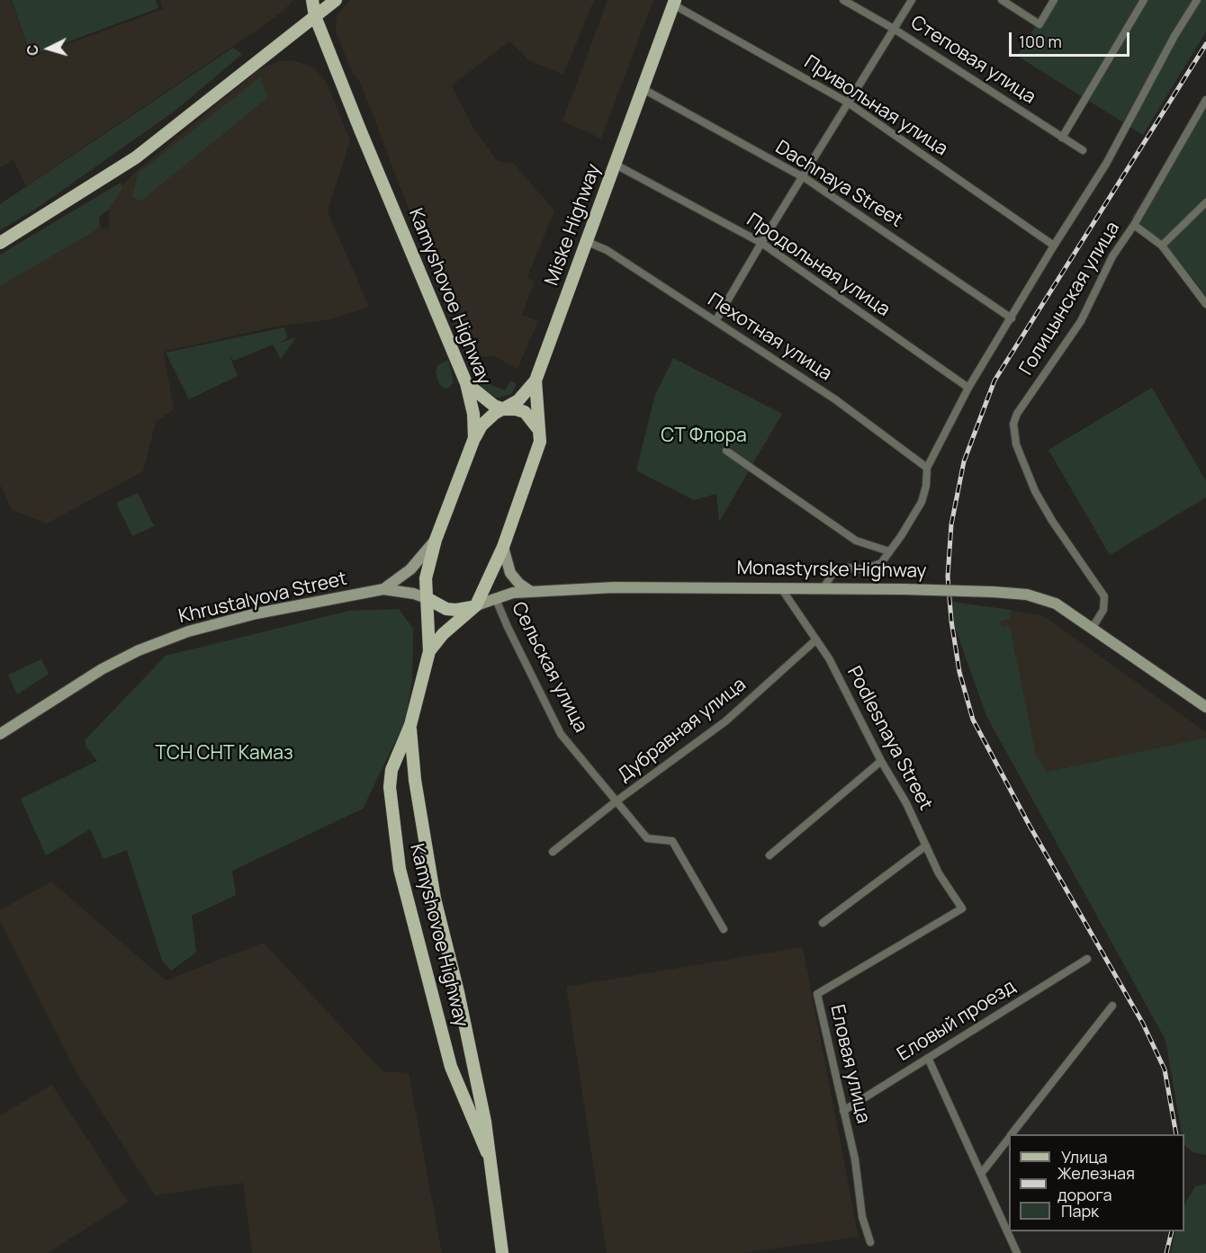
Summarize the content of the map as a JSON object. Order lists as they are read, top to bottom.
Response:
{
  "streets": {
    "main road": [
      "Miske Highway",
      "Kamyshovoe Highway",
      "Monastyrske Highway",
      "Khrustalyova Street"
    ],
    "street": [
      "Степовая улица",
      "Привольная улица",
      "Dachnaya Street",
      "Продольная улица",
      "Голицынская улица",
      "Пехотная улица",
      "Сельская улица",
      "Дубравная улица",
      "Podlesnaya Street",
      "Еловый проезд",
      "Еловая улица"
    ]
  },
  "crossings": [
    ["Привольная улица", "Miske Highway"],
    ["Dachnaya Street", "Miske Highway"],
    ["Miske Highway", "Продольная улица"],
    ["Miske Highway", "Kamyshovoe Highway"],
    ["Miske Highway", "Пехотная улица"],
    ["Kamyshovoe Highway", "Monastyrske Highway"],
    ["Kamyshovoe Highway", "Khrustalyova Street"],
    ["Голицынская улица", "Monastyrske Highway"],
    ["Monastyrske Highway", "Khrustalyova Street"],
    ["Monastyrske Highway", "Сельская улица"],
    ["Monastyrske Highway", "Podlesnaya Street"],
    ["Сельская улица", "Дубравная улица"],
    ["Дубравная улица", "Podlesnaya Street"],
    ["Podlesnaya Street", "Еловая улица"],
    ["Еловый проезд", "Еловая улица"]
  ],
  "parks": ["СТ Флора", "ТСН СНТ Камаз"],
  "legend": ["Улица", "Железная дорога", "Парк"],
  "scale_bar": "100 m",
  "north": "left"
}
